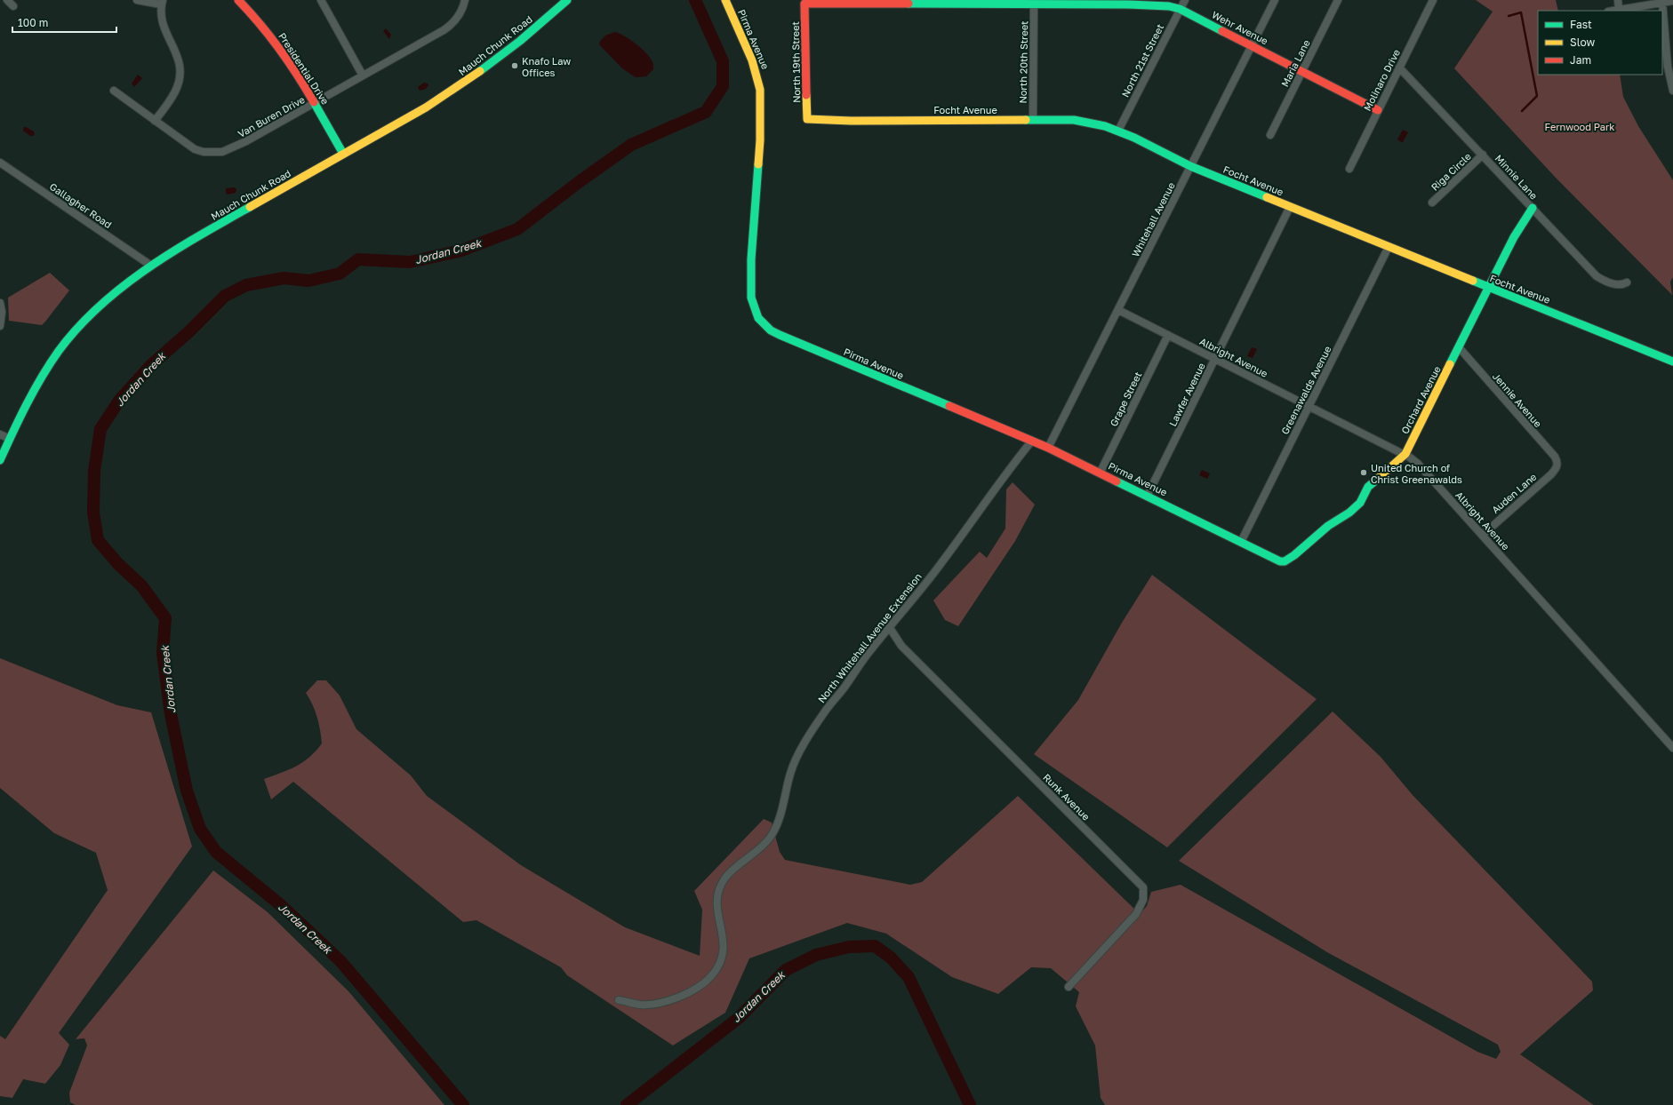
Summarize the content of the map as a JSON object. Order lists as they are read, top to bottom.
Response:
{
  "streets": {
    "street": [
      "Wehr Avenue",
      "Pirma Avenue",
      "Mauch Chunk Road",
      "North 21st Street",
      "North 19th Street",
      "North 20th Street",
      "Maria Lane",
      "Presidential Drive",
      "Molinaro Drive",
      "Focht Avenue",
      "Van Buren Drive",
      "Riga Circle",
      "Minnie Lane",
      "Gallagher Road",
      "Whitehall Avenue",
      "Albright Avenue",
      "Greenawalds Avenue",
      "Lawfer Avenue",
      "Grape Street",
      "Orchard Avenue",
      "Jennie Avenue",
      "Auden Lane",
      "North Whitehall Avenue Extension",
      "Runk Avenue"
    ]
  },
  "crossings": [
    ["Wehr Avenue", "North 21st Street"],
    ["Wehr Avenue", "North 19th Street"],
    ["Wehr Avenue", "North 20th Street"],
    ["Wehr Avenue", "Maria Lane"],
    ["Wehr Avenue", "Molinaro Drive"],
    ["Wehr Avenue", "Whitehall Avenue"],
    ["Pirma Avenue", "Whitehall Avenue"],
    ["Pirma Avenue", "Greenawalds Avenue"],
    ["Pirma Avenue", "Lawfer Avenue"],
    ["Pirma Avenue", "Grape Street"],
    ["Pirma Avenue", "Orchard Avenue"],
    ["Pirma Avenue", "North Whitehall Avenue Extension"],
    ["Mauch Chunk Road", "Presidential Drive"],
    ["Mauch Chunk Road", "Gallagher Road"],
    ["North 21st Street", "Focht Avenue"],
    ["North 19th Street", "Focht Avenue"],
    ["North 20th Street", "Focht Avenue"],
    ["Presidential Drive", "Van Buren Drive"],
    ["Molinaro Drive", "Minnie Lane"],
    ["Focht Avenue", "Whitehall Avenue"],
    ["Focht Avenue", "Greenawalds Avenue"],
    ["Focht Avenue", "Lawfer Avenue"],
    ["Focht Avenue", "Orchard Avenue"],
    ["Riga Circle", "Minnie Lane"],
    ["Minnie Lane", "Orchard Avenue"],
    ["Whitehall Avenue", "Albright Avenue"],
    ["Albright Avenue", "Greenawalds Avenue"],
    ["Albright Avenue", "Lawfer Avenue"],
    ["Albright Avenue", "Grape Street"],
    ["Albright Avenue", "Orchard Avenue"],
    ["Albright Avenue", "Auden Lane"],
    ["Orchard Avenue", "Jennie Avenue"],
    ["Jennie Avenue", "Auden Lane"],
    ["North Whitehall Avenue Extension", "Runk Avenue"]
  ],
  "water": ["Jordan Creek"],
  "parks": ["Fernwood Park"],
  "places": ["Knafo Law Offices", "United Church of Christ Greenawalds"],
  "legend": ["Fast", "Slow", "Jam"],
  "scale_bar": "100 m"
}
